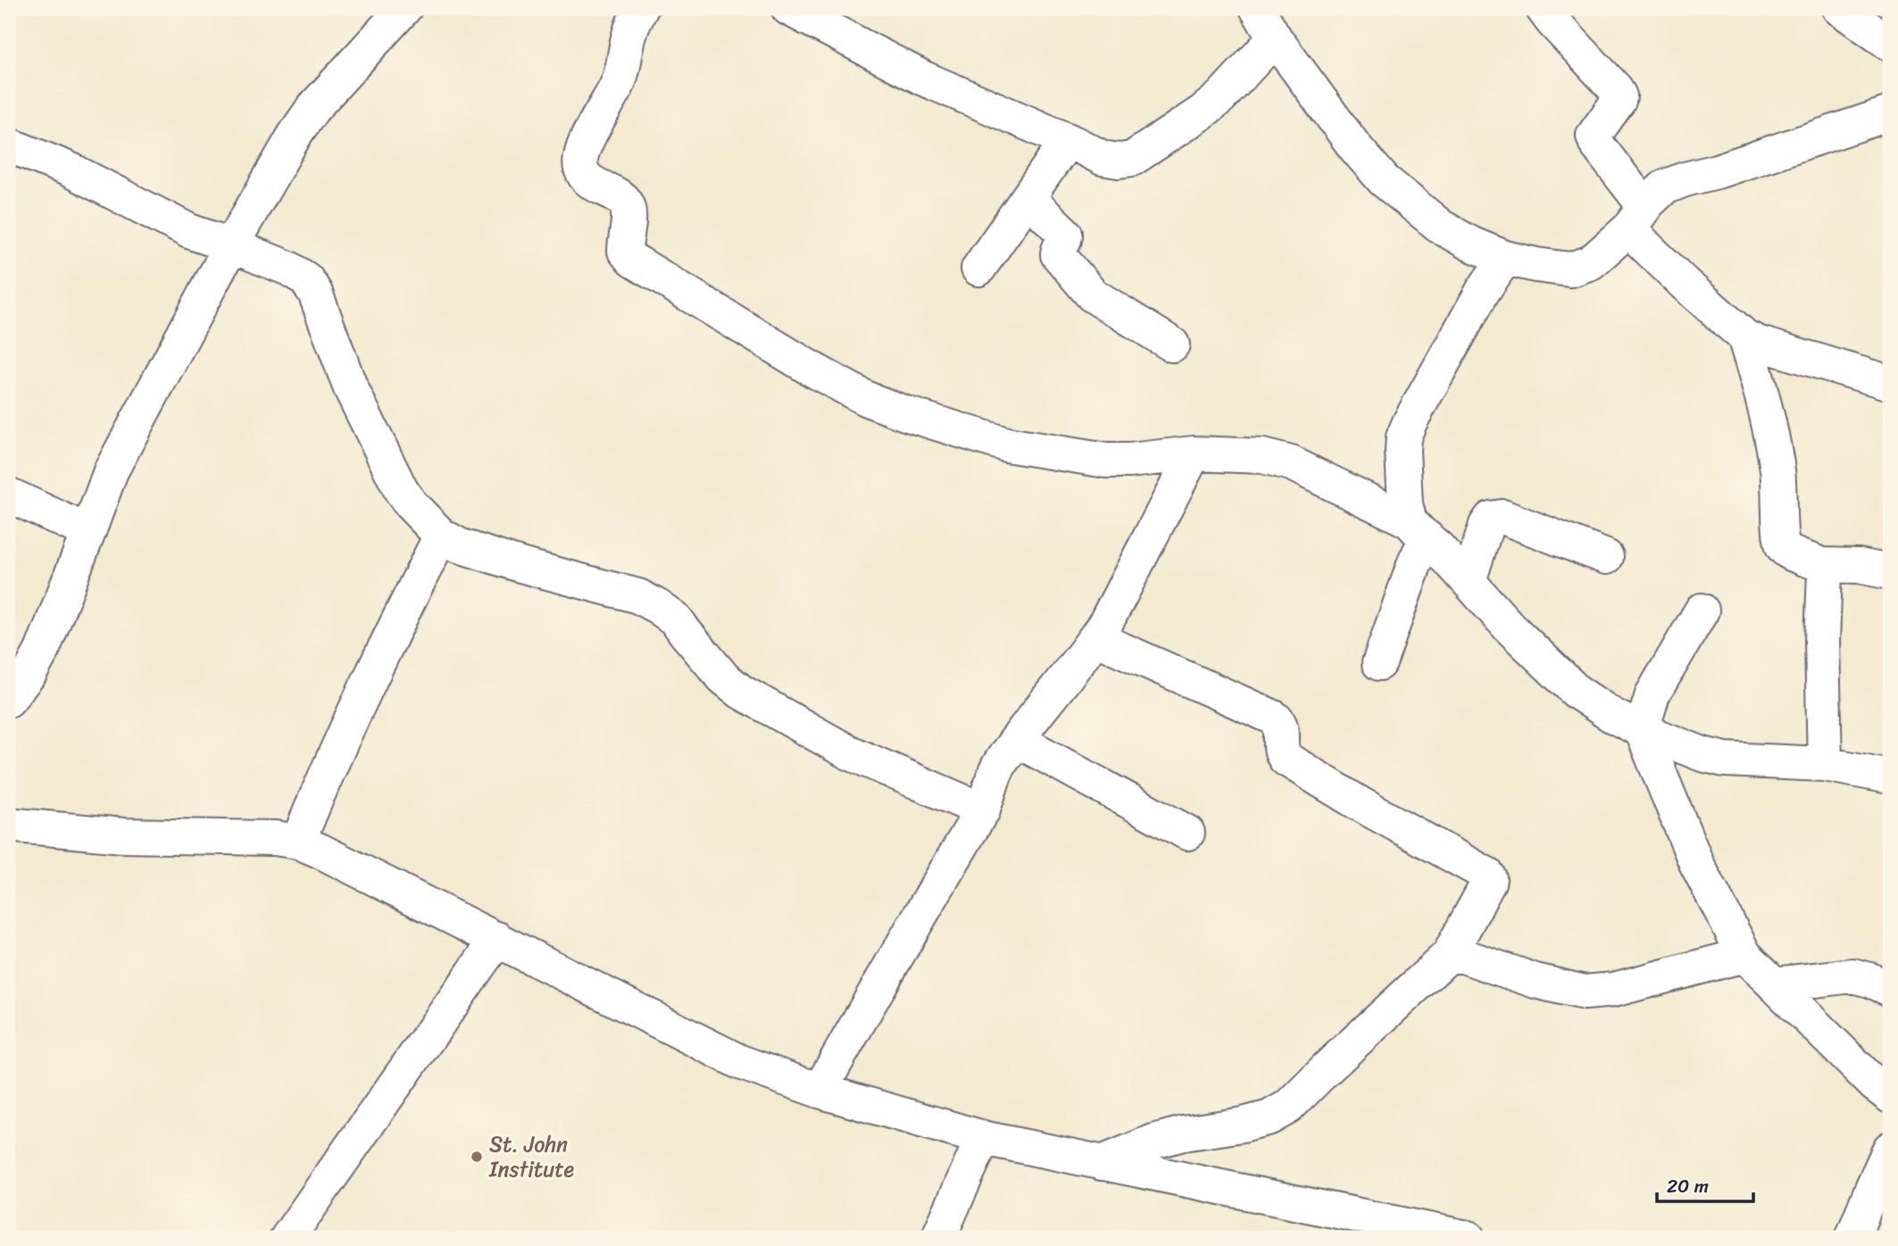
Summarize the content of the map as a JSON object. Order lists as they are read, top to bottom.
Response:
{
  "places": ["St. John Institute"],
  "scale_bar": "20 m"
}
